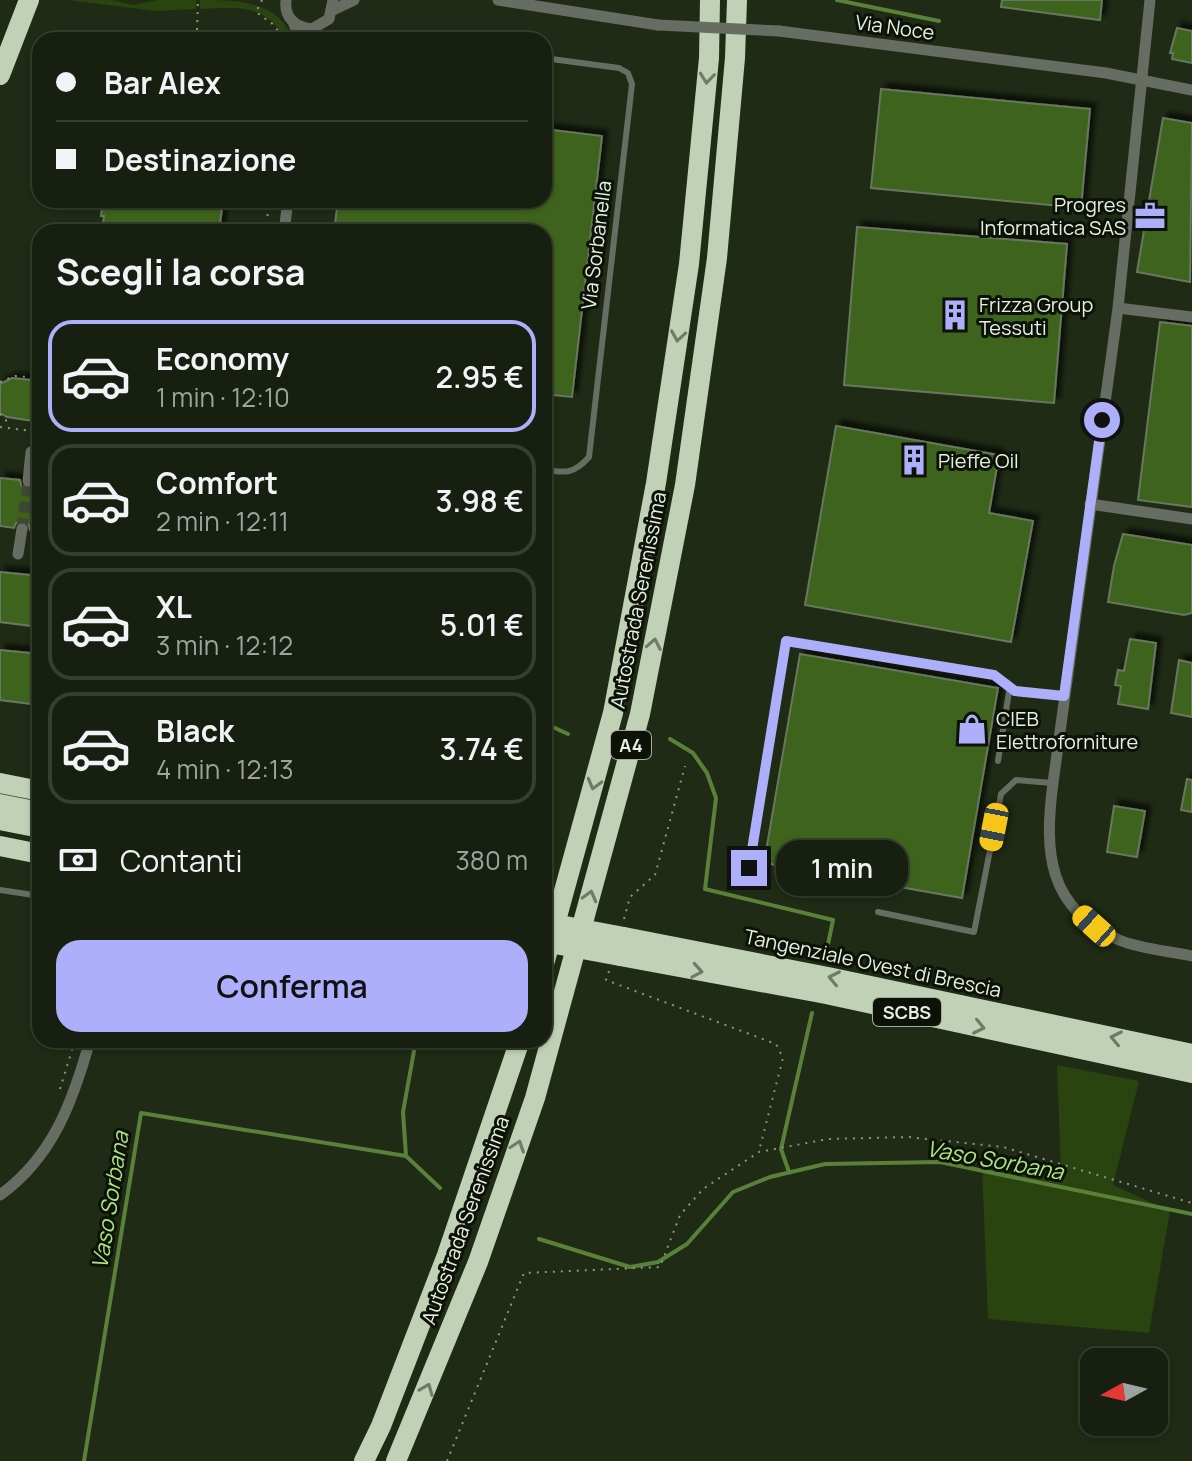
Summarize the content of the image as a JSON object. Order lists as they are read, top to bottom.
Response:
{
  "streets": {
    "highway": [
      "Autostrada Serenissima",
      "A4",
      "Tangenziale Ovest di Brescia",
      "SCBS"
    ],
    "street": ["Via Noce"],
    "lane": ["Via Sorbanella"]
  },
  "water": ["Vaso Sorbana"],
  "places": {
    "office": ["Progres Informatica SAS"],
    "building": ["Frizza Group Tessuti", "Pieffe Oil"],
    "shop": ["CIEB Elettroforniture"]
  },
  "north": "left",
  "page": {
    "banner": ["Bar Alex", "Destinazione"],
    "heading": "Scegli la corsa",
    "list": [
      {
        "name": "Economy",
        "note": "1 min · 12:10",
        "value": "2.95 €"
      },
      {
        "name": "Comfort",
        "note": "2 min · 12:11",
        "value": "3.98 €"
      },
      {
        "name": "XL",
        "note": "3 min · 12:12",
        "value": "5.01 €"
      },
      {
        "name": "Black",
        "note": "4 min · 12:13",
        "value": "3.74 €"
      }
    ],
    "pay": ["Contanti", "380 m"],
    "bubble": "1 min",
    "buttons": "Conferma"
  }
}
